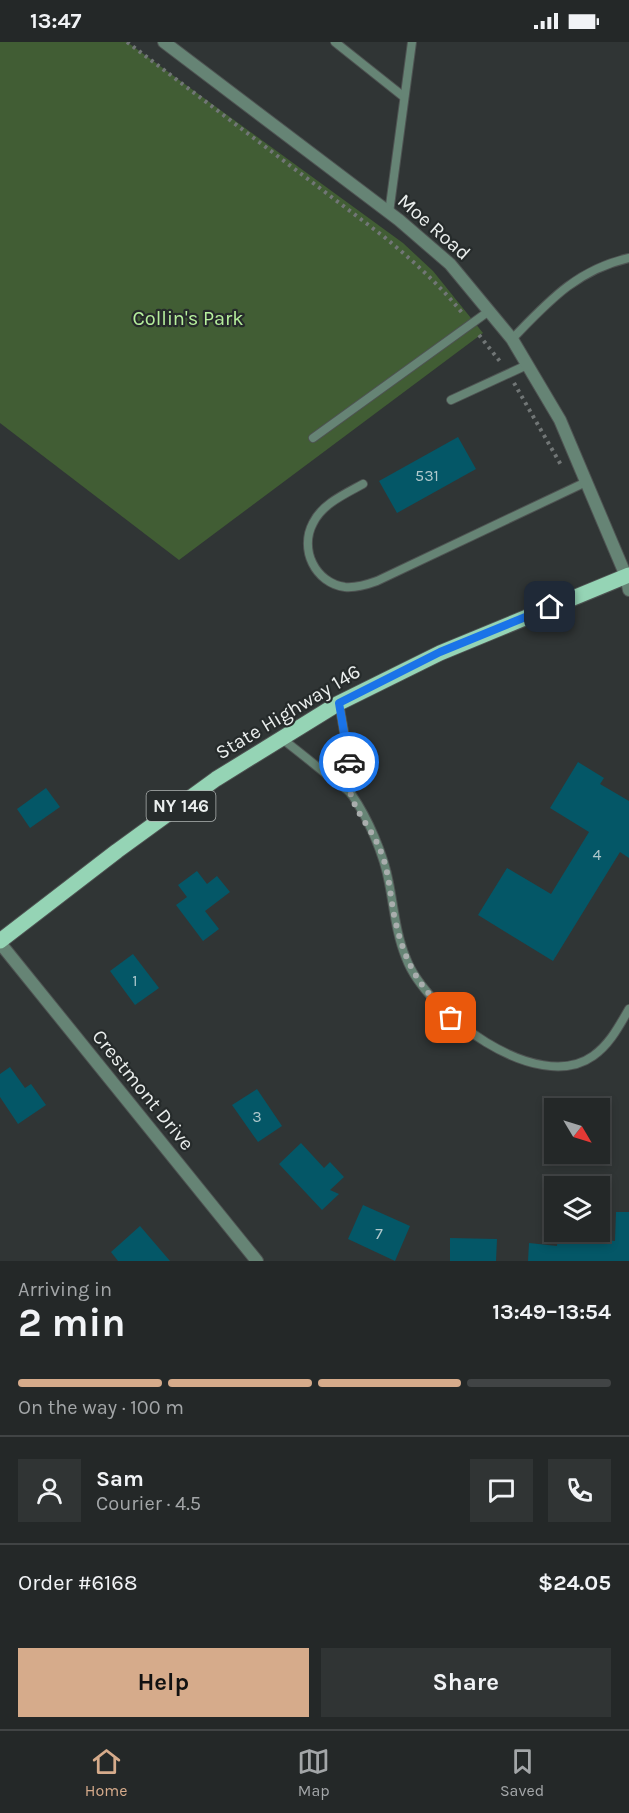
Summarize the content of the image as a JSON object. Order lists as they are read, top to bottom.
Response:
{
  "streets": {
    "main road": ["State Highway 146", "NY 146"],
    "street": ["Moe Road", "Crestmont Drive"]
  },
  "crossings": [
    ["Moe Road", "State Highway 146"],
    ["State Highway 146", "Crestmont Drive"]
  ],
  "parks": ["Collin's Park"],
  "house_numbers": [
    "531",
    "4",
    "1",
    "3",
    "7"
  ],
  "north": "bottom right",
  "page": {
    "status": "13:47",
    "heading": ["2 min", "Arriving in", "13:49–13:54"],
    "panel": [
      "Sam",
      "Courier · 4.5",
      "Order #6168",
      "$24.05"
    ],
    "bar": "On the way · 100 m",
    "buttons": ["Help", "Share"],
    "tabs": ["Home", "Map", "Saved"]
  }
}
